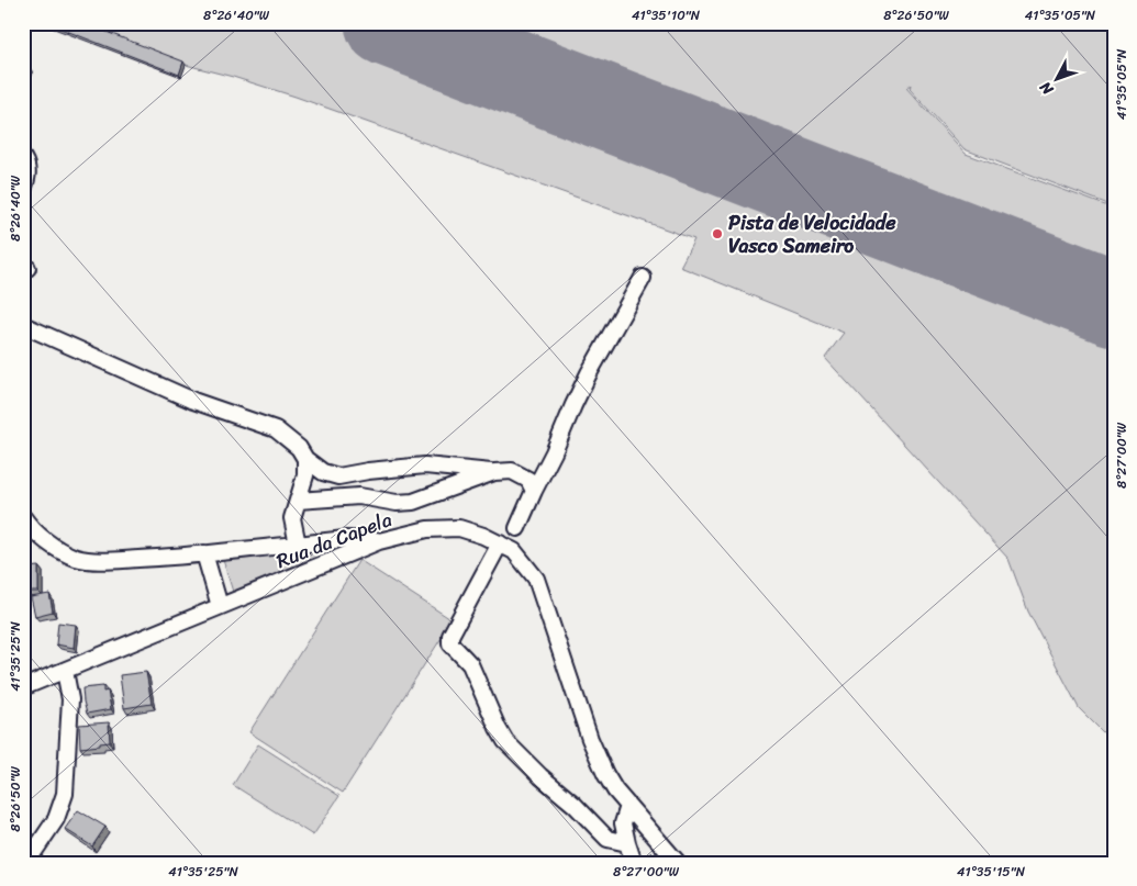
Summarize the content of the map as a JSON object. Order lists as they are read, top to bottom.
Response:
{
  "streets": {
    "street": ["Rua da Capela"]
  },
  "places": ["Pista de Velocidade Vasco Sameiro"],
  "north": "bottom left",
  "coordinates": [
    "8°26'40\"W",
    "41°35'10\"N",
    "8°26'50\"W",
    "41°35'05\"N",
    "8°27'00\"W",
    "41°35'25\"N",
    "41°35'15\"N"
  ]
}
